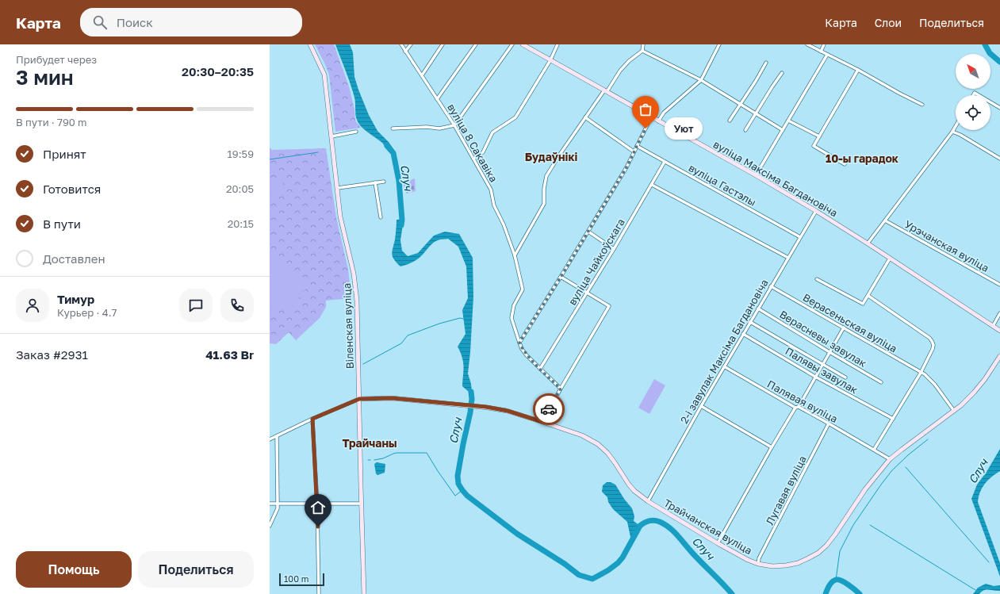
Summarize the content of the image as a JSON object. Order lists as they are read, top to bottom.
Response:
{
  "streets": {
    "main road": ["вуліца Максіма Багдановіча", "Віленская вуліца", "Трайчанская вуліца"],
    "street": [
      "вуліца 8 Сакавіка",
      "вуліца Гастэлы",
      "Урэчанская вуліца",
      "вуліца Чайкоўскага",
      "Верасеньская вуліца",
      "Верасневы завулак",
      "2-і завулак Максіма Багдановіча",
      "Палявы завулак",
      "Палявая вуліца",
      "Лугавая вуліца"
    ]
  },
  "crossings": [
    ["вуліца 8 Сакавіка", "вуліца Чайкоўскага"],
    ["вуліца Максіма Багдановіча", "2-і завулак Максіма Багдановіча"],
    ["вуліца Гастэлы", "вуліца Чайкоўскага"],
    ["вуліца Гастэлы", "2-і завулак Максіма Багдановіча"],
    ["Верасеньская вуліца", "2-і завулак Максіма Багдановіча"],
    ["Верасеньская вуліца", "Трайчанская вуліца"],
    ["Віленская вуліца", "Трайчанская вуліца"],
    ["Верасневы завулак", "2-і завулак Максіма Багдановіча"],
    ["2-і завулак Максіма Багдановіча", "Палявы завулак"],
    ["2-і завулак Максіма Багдановіча", "Палявая вуліца"],
    ["2-і завулак Максіма Багдановіча", "Трайчанская вуліца"],
    ["Палявая вуліца", "Лугавая вуліца"],
    ["Палявая вуліца", "Трайчанская вуліца"],
    ["Лугавая вуліца", "Трайчанская вуліца"]
  ],
  "districts": ["Будаўнікі", "10-ы гарадок", "Трайчаны"],
  "water": ["Случ"],
  "places": ["Уют"],
  "scale_bar": "100 m",
  "north": "top left",
  "page": {
    "header": "Карта",
    "search": "Поиск",
    "nav": ["Карта", "Слои", "Поделиться"],
    "heading": ["3 мин", "Прибудет через", "20:30–20:35"],
    "panel": [
      "Тимур",
      "Курьер · 4.7",
      "Заказ #2931",
      "41.63 Br"
    ],
    "bar": "В пути · 790 m",
    "bubble": "Уют",
    "list": [
      ["Принят", "19:59"],
      ["Готовится", "20:05"],
      ["В пути", "20:15"],
      "Доставлен"
    ],
    "buttons": ["Помощь", "Поделиться"],
    "scale": "100 m"
  }
}
